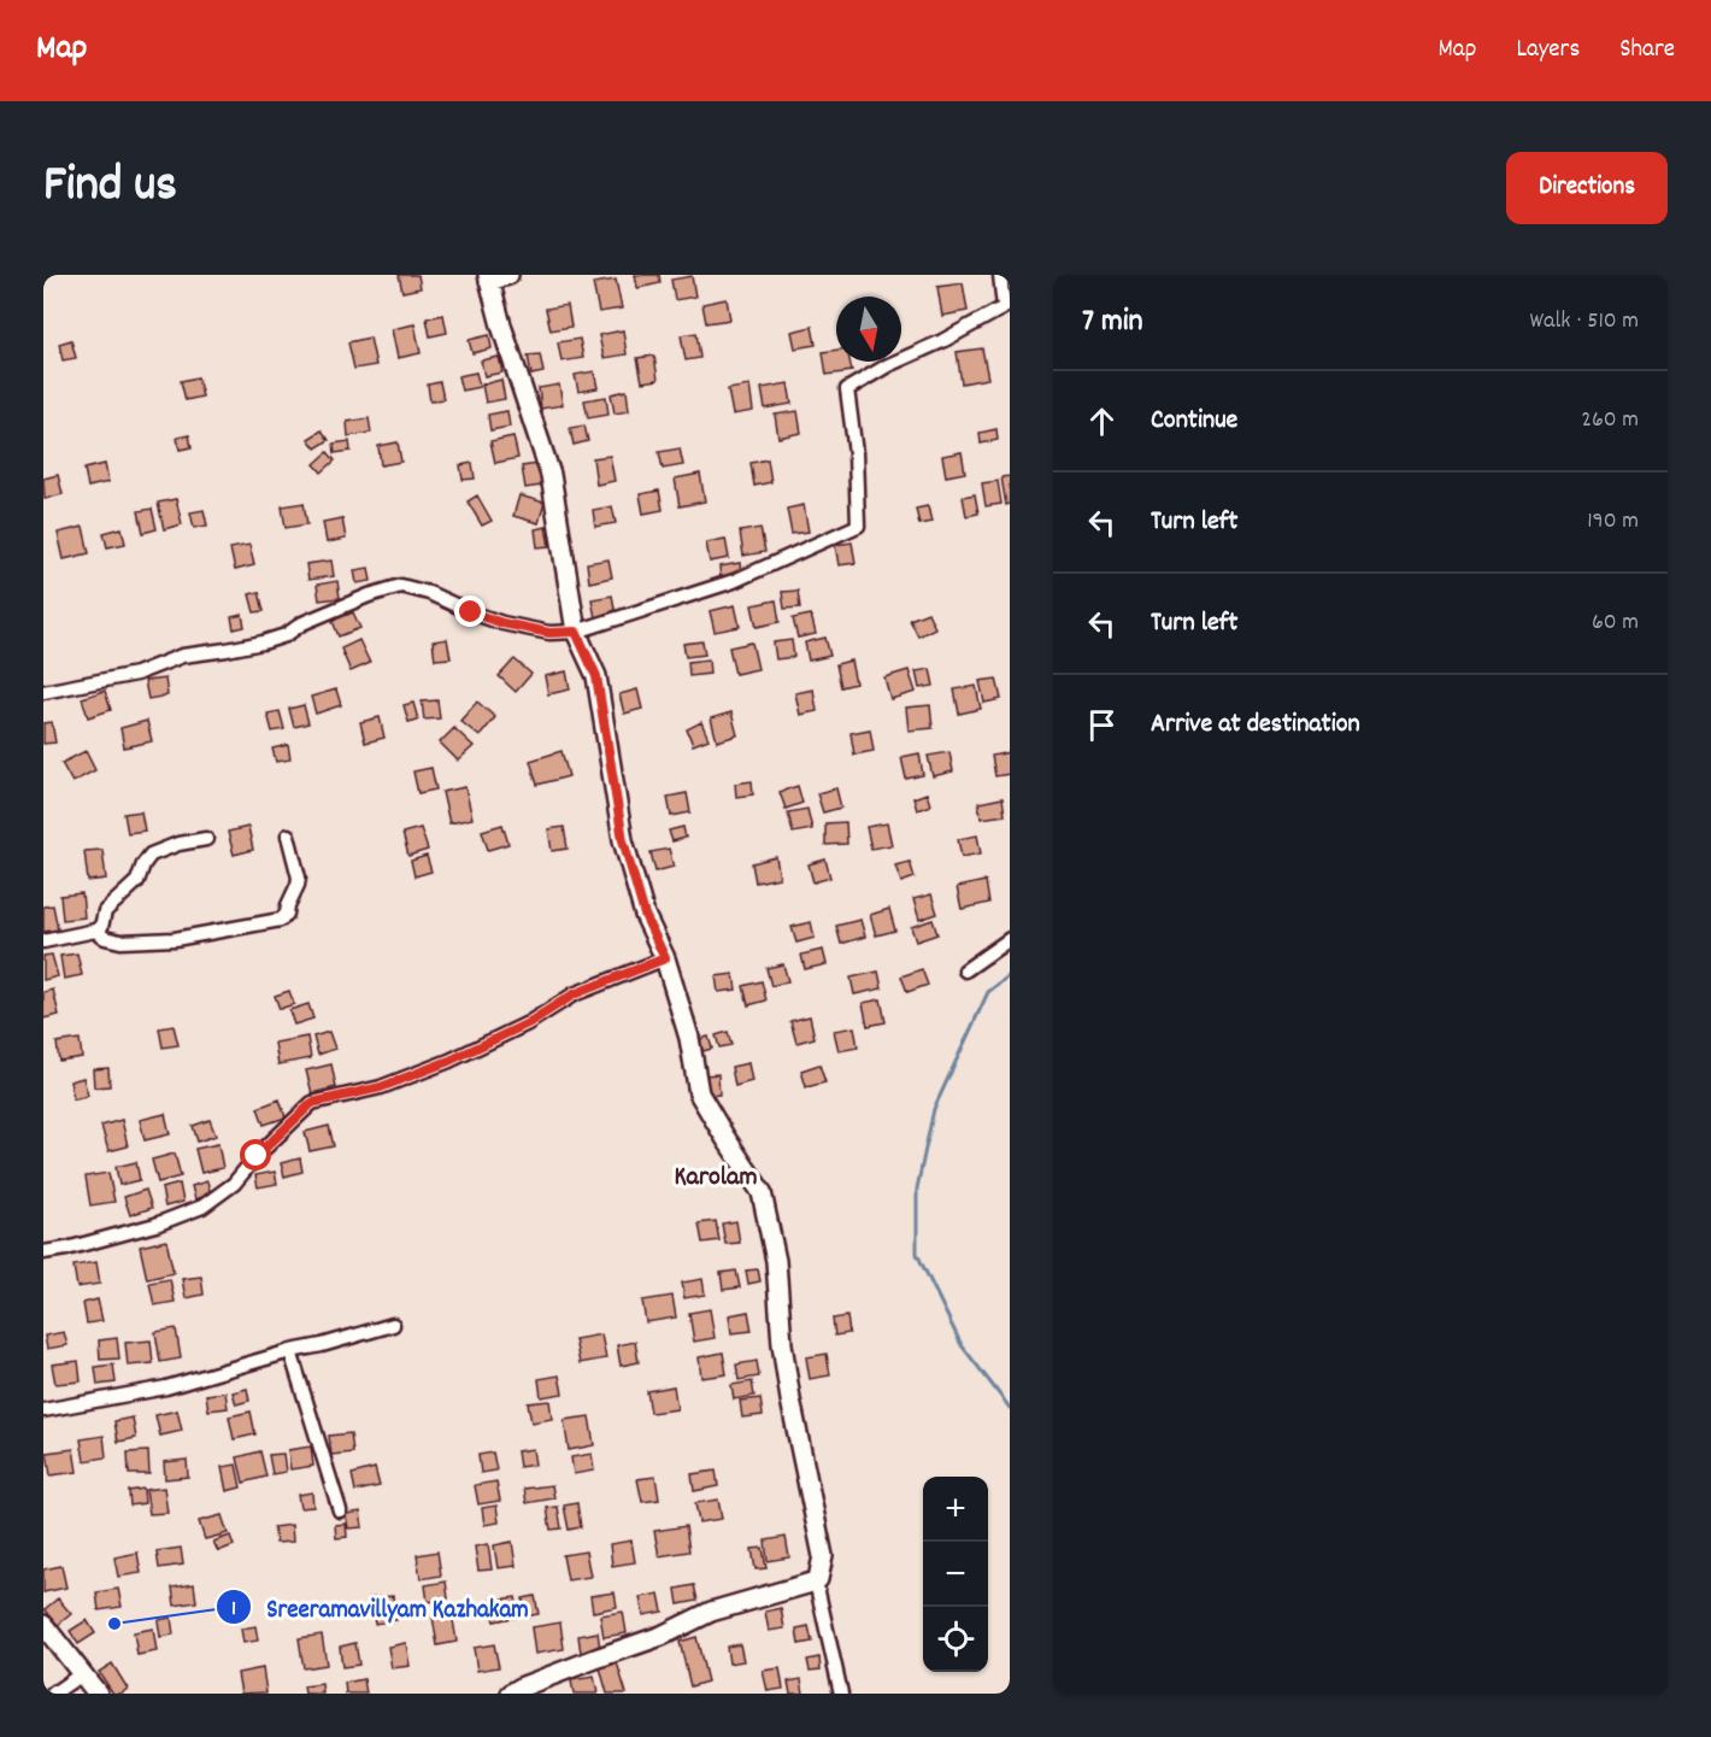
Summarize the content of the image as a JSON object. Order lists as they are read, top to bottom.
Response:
{
  "districts": ["Karolam"],
  "places": ["Sreeramavillyam Kazhakam"],
  "north": "bottom",
  "page": {
    "header": "Map",
    "nav": ["Map", "Layers", "Share"],
    "title": "Find us",
    "buttons": "Directions",
    "heading": ["7 min", "Walk · 510 m"],
    "list": [
      ["Continue", "260 m"],
      ["Turn left", "190 m"],
      ["Turn left", "60 m"],
      "Arrive at destination"
    ],
    "map_buttons": ["+", "−"]
  }
}
